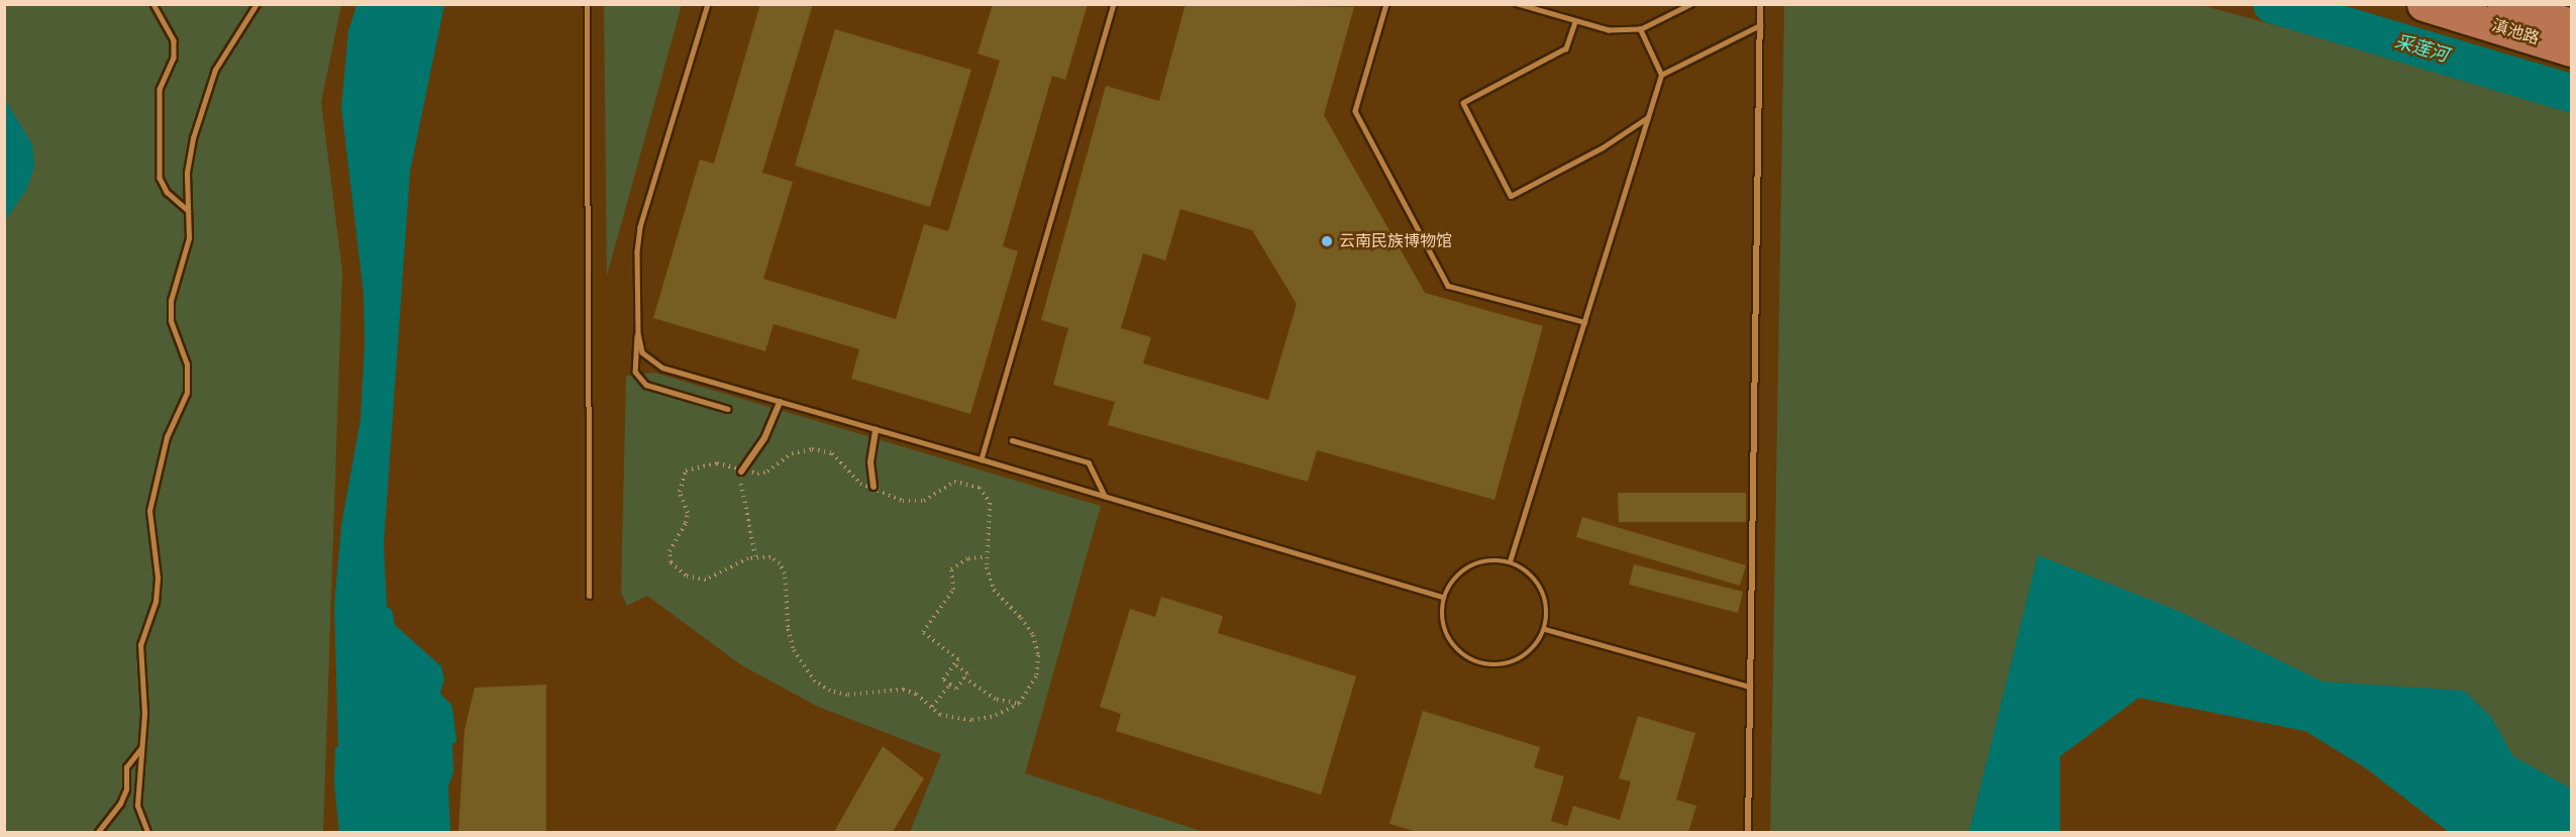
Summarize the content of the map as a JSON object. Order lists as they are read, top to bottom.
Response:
{
  "streets": {
    "main road": ["滇池路"]
  },
  "water": ["采莲河"],
  "places": ["云南民族博物馆"]
}
